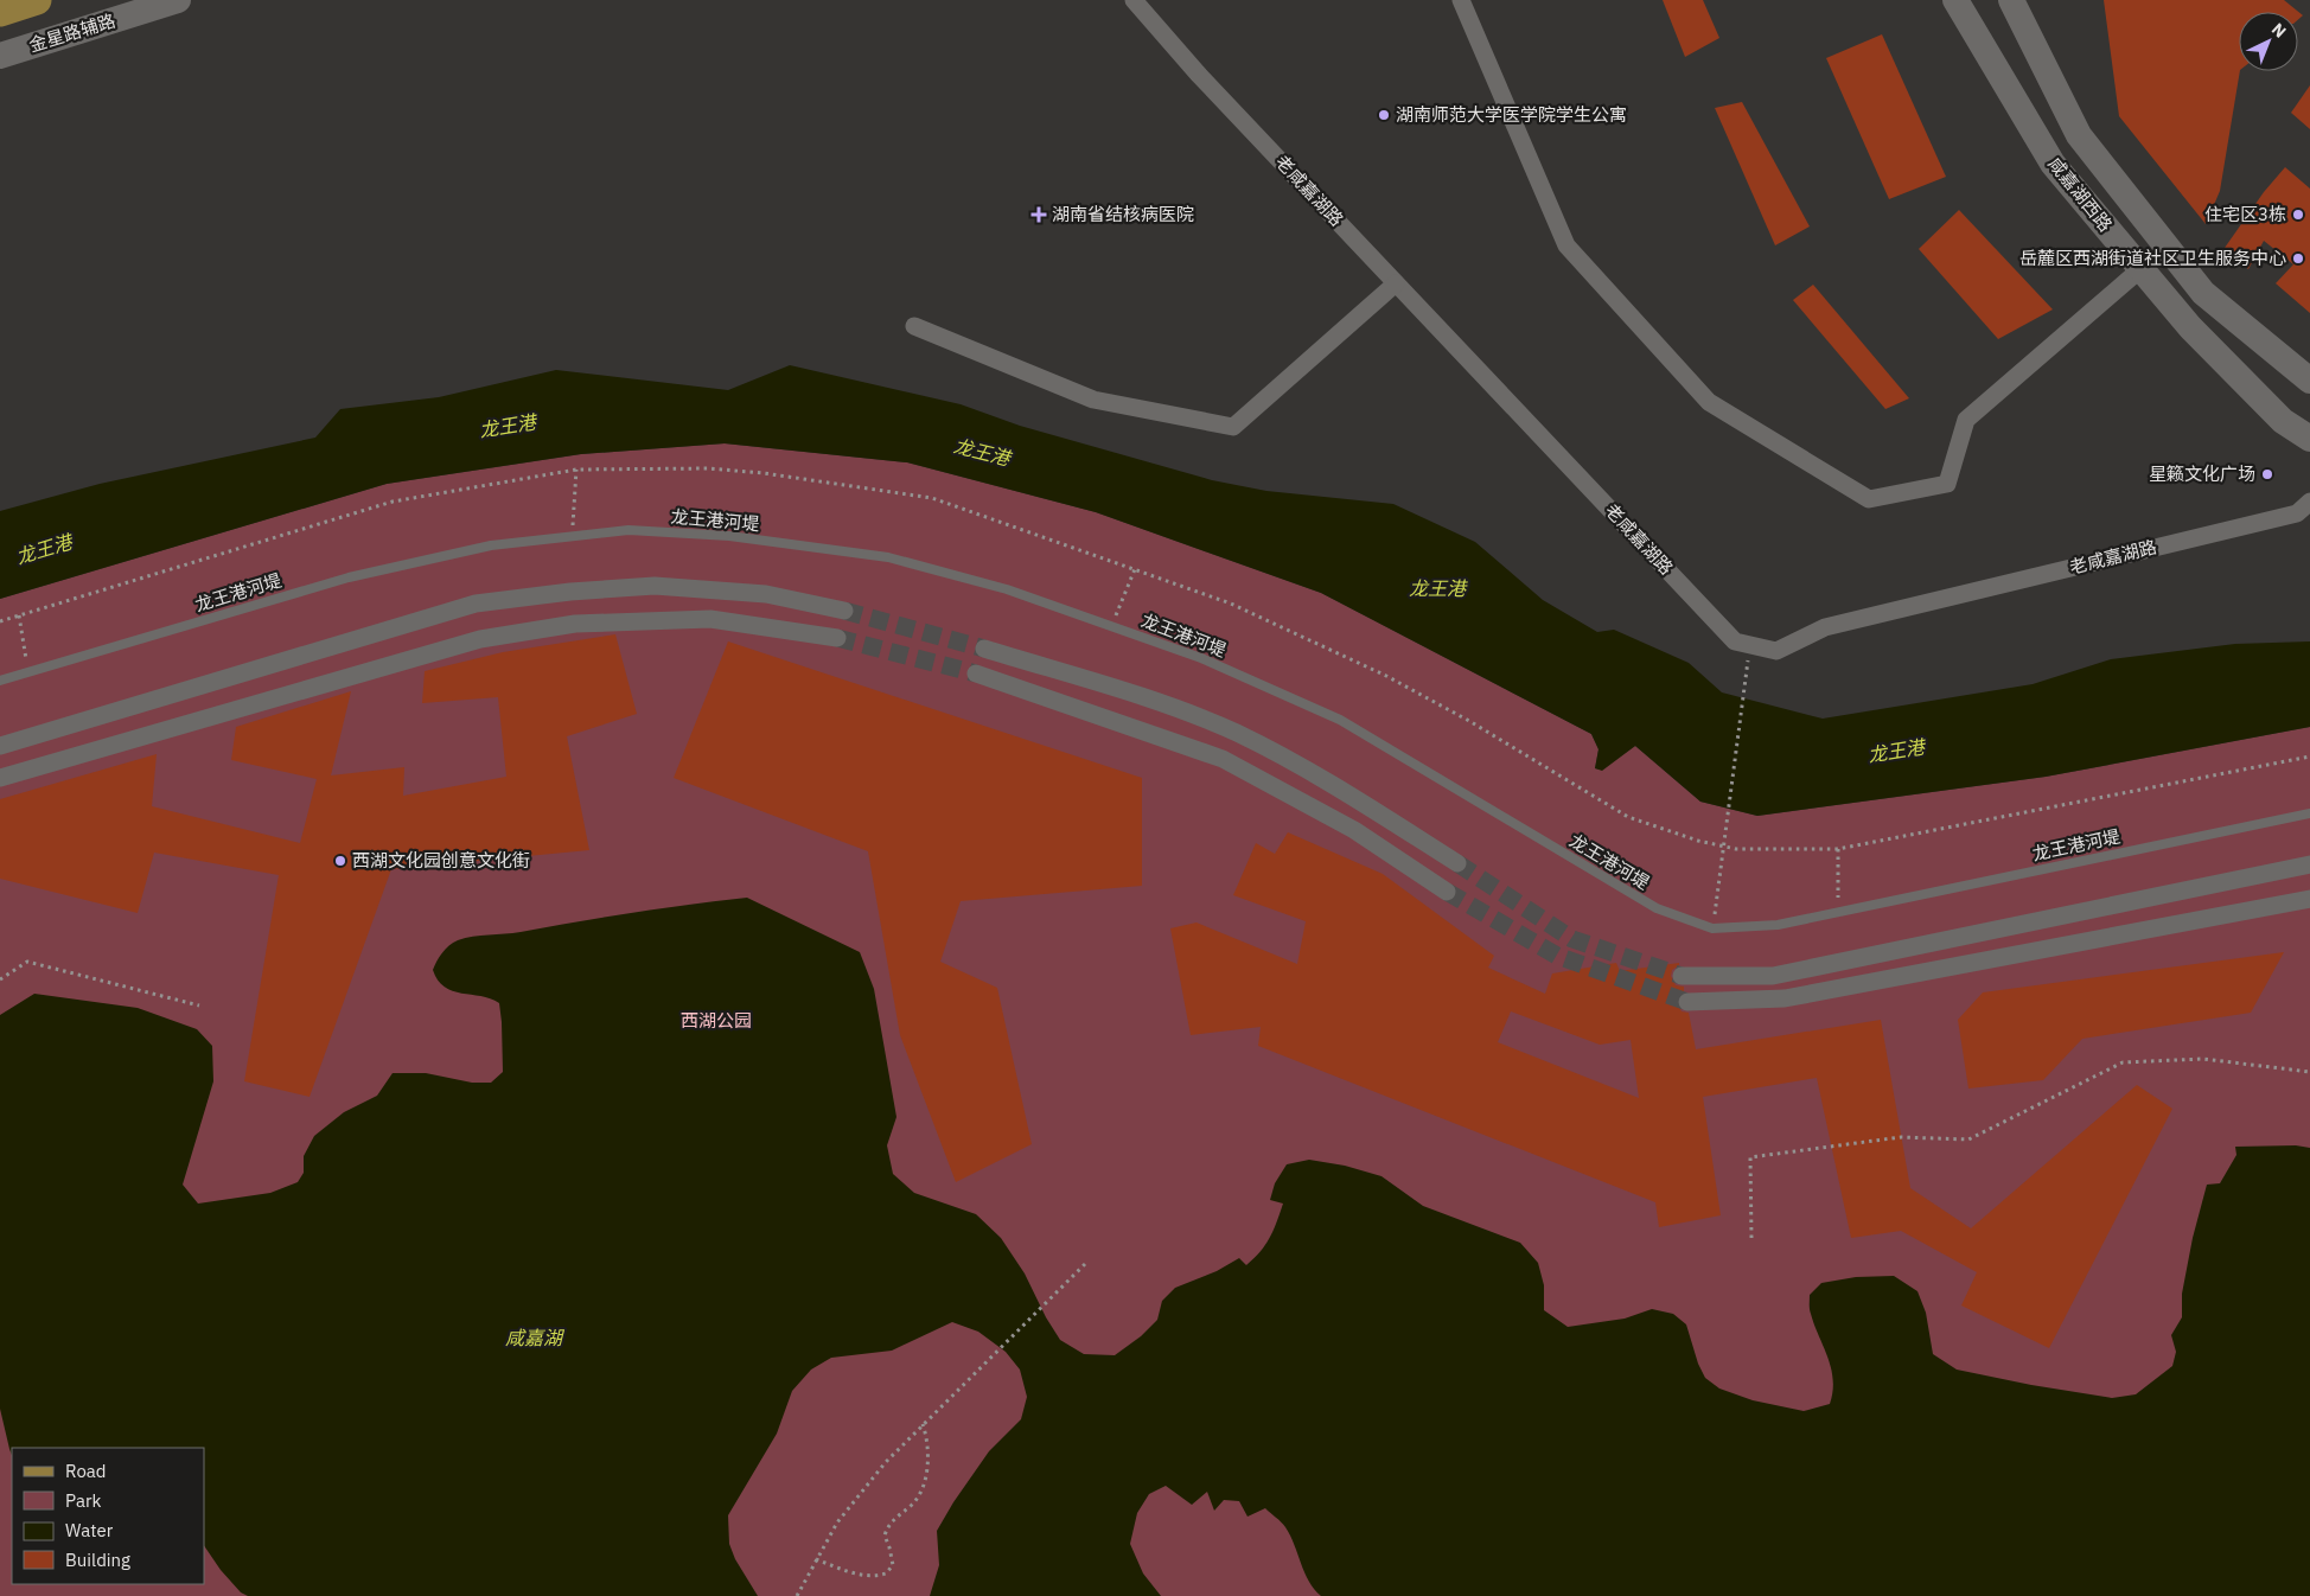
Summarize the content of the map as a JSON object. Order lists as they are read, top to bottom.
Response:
{
  "streets": {
    "main road": ["金星路辅路", "咸嘉湖西路"],
    "street": ["老咸嘉湖路"],
    "lane": ["龙王港河堤"]
  },
  "water": ["龙王港", "咸嘉湖"],
  "parks": ["西湖公园"],
  "places": {
    "other": [
      "湖南师范大学医学院学生公寓",
      "住宅区3栋",
      "岳麓区西湖街道社区卫生服务中心",
      "星籁文化广场",
      "西湖文化园创意文化街"
    ],
    "health": ["湖南省结核病医院"]
  },
  "legend": [
    "Road",
    "Park",
    "Water",
    "Building"
  ],
  "north": "top right"
}
